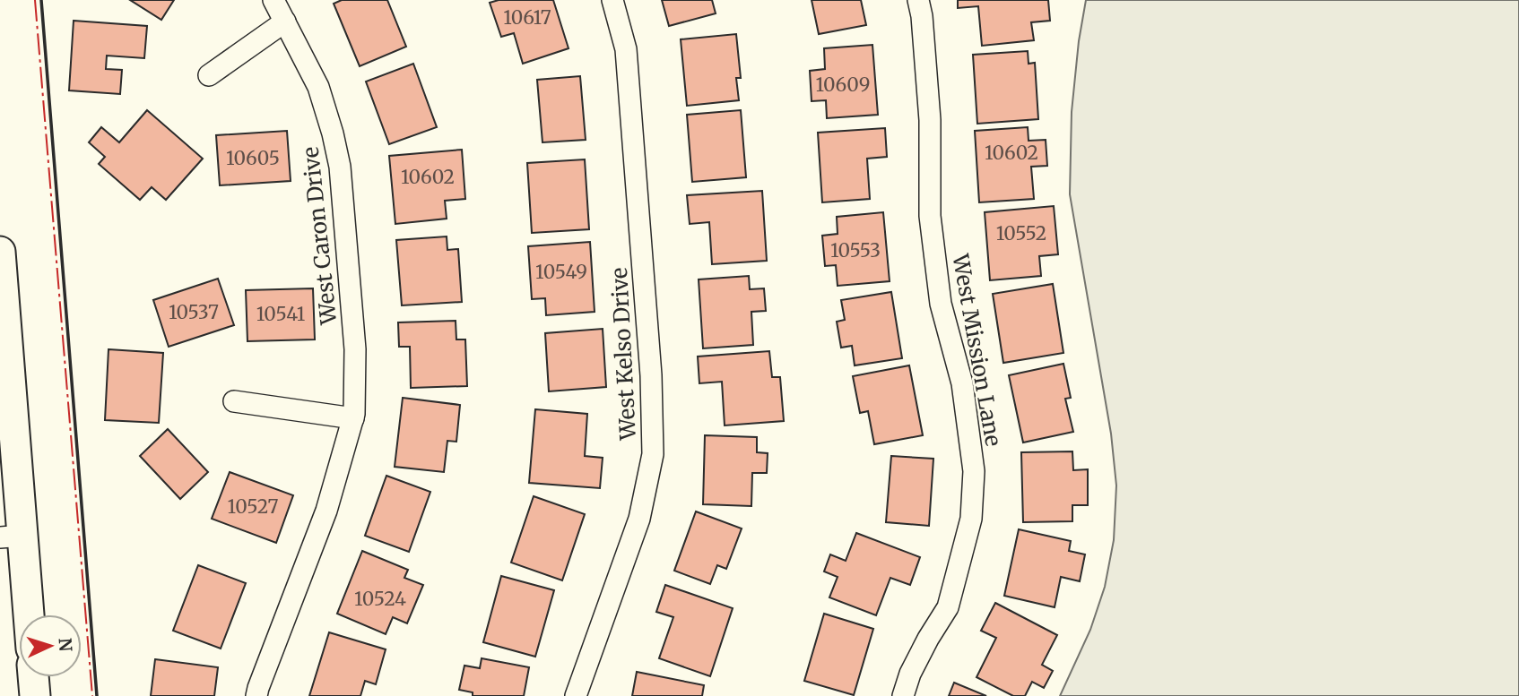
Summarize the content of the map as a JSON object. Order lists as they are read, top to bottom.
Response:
{
  "streets": {
    "street": ["West Caron Drive", "West Mission Lane", "West Kelso Drive"]
  },
  "house_numbers": [
    "10617",
    "10609",
    "10602",
    "10605",
    "10602",
    "10552",
    "10553",
    "10549",
    "10537",
    "10541",
    "10527",
    "10524"
  ],
  "north": "right"
}
